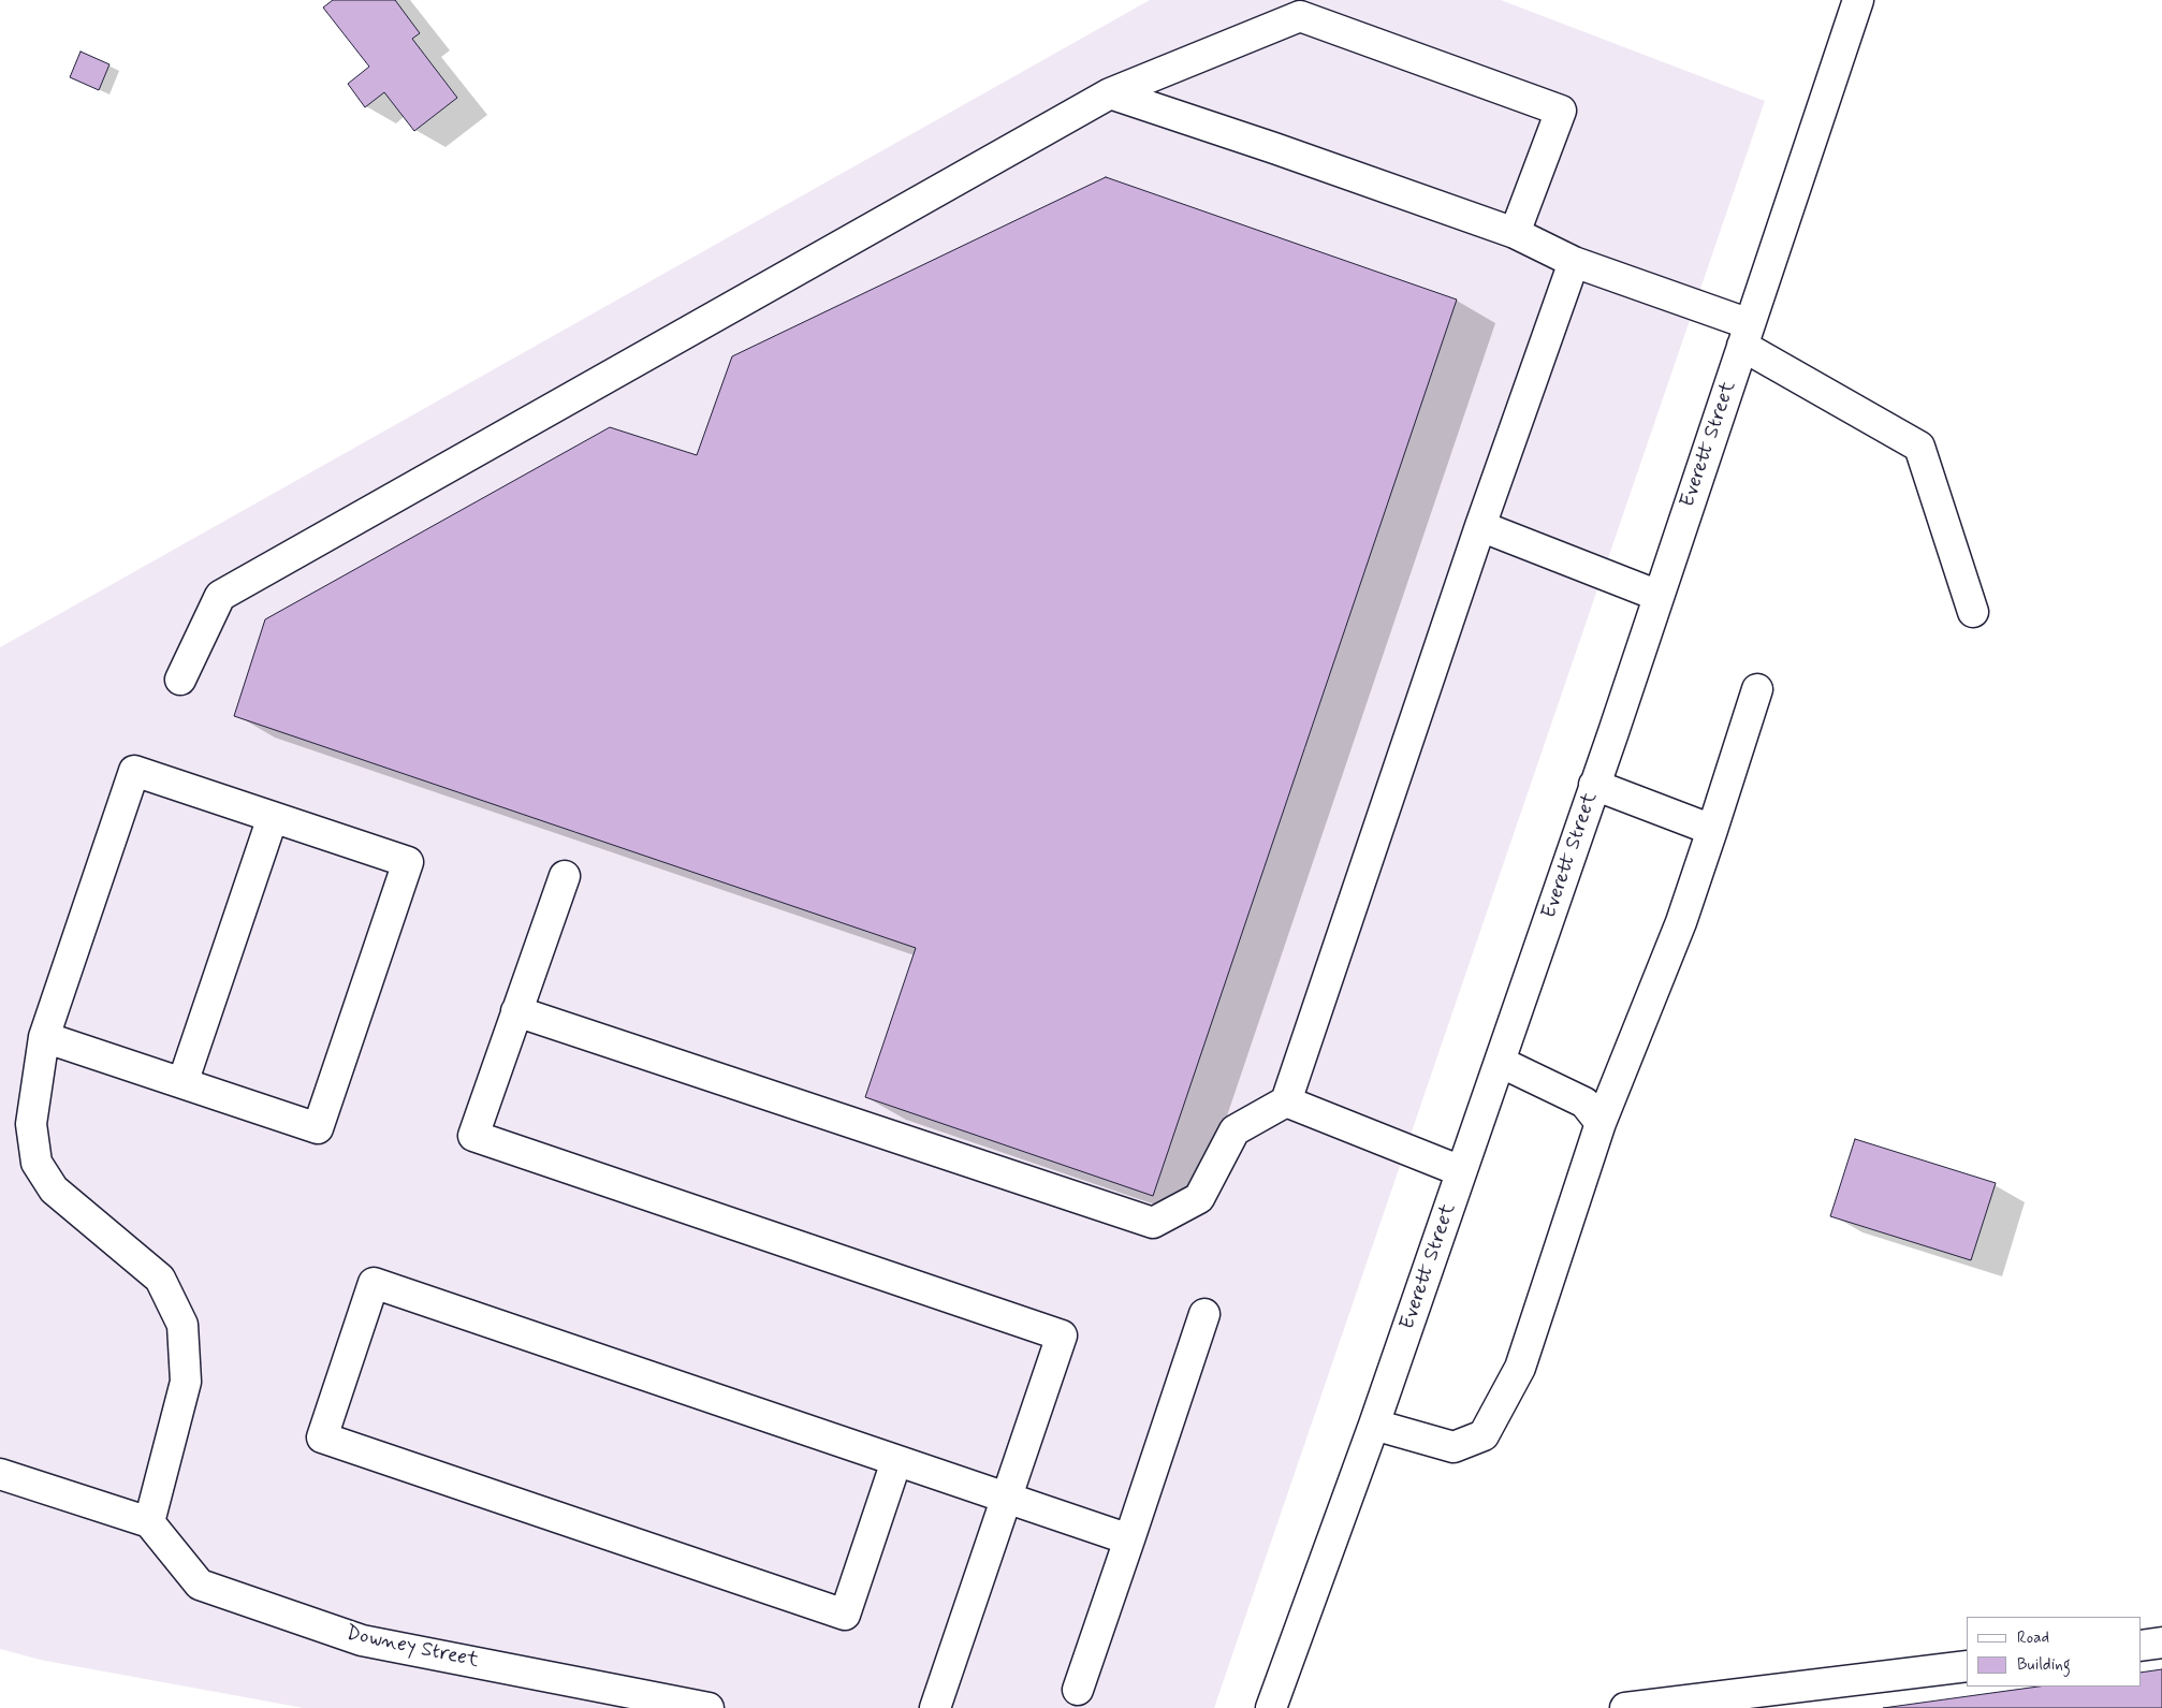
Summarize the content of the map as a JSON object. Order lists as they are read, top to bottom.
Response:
{
  "streets": {
    "street": ["Everett Street", "Downey Street"]
  },
  "legend": ["Road", "Building"]
}
